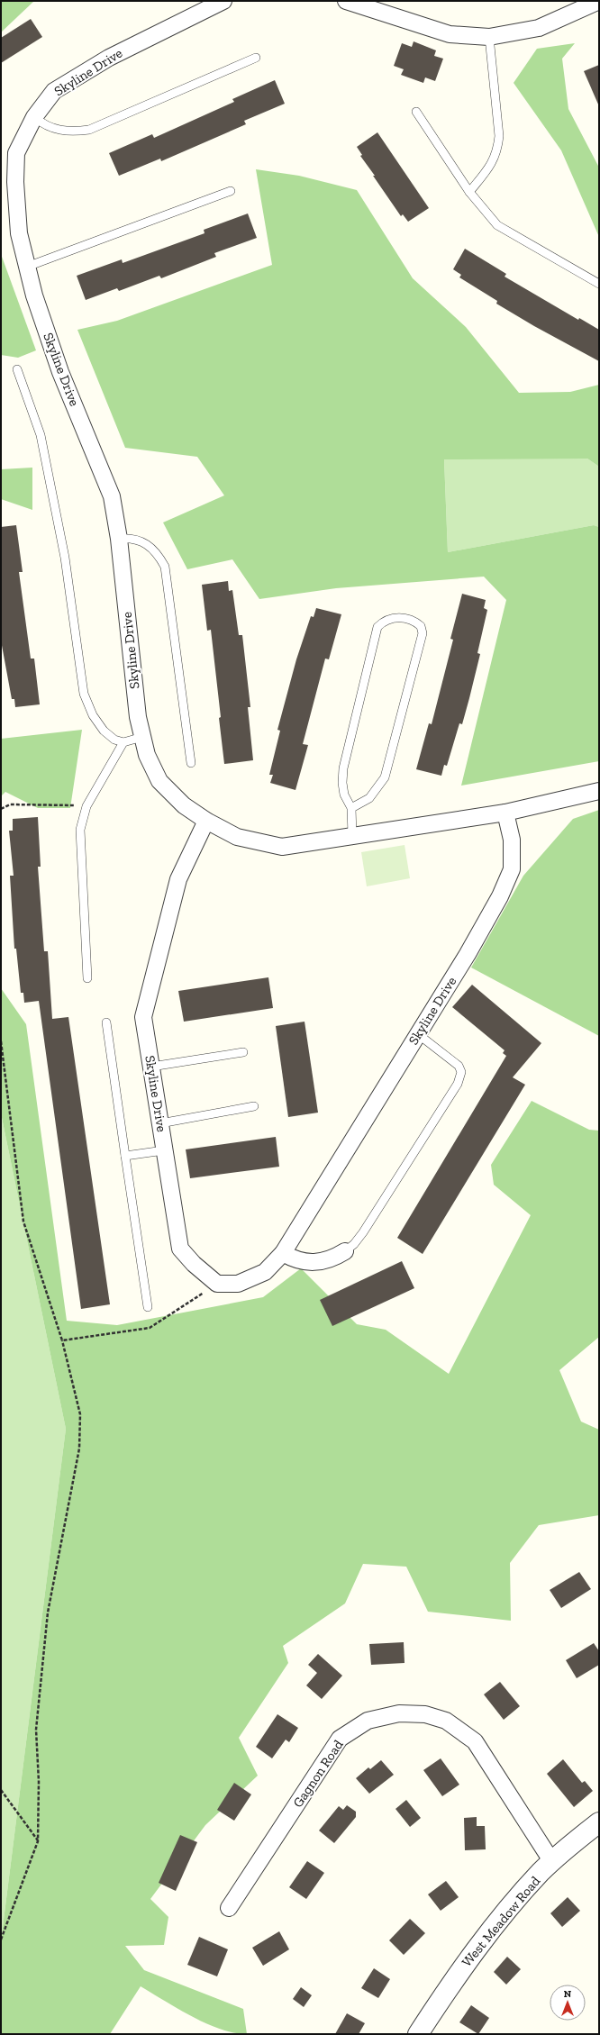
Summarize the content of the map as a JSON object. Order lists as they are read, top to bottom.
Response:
{
  "streets": {
    "street": ["Skyline Drive", "Gagnon Road", "West Meadow Road"]
  },
  "crossings": [
    ["Gagnon Road", "West Meadow Road"]
  ],
  "north": "top"
}
